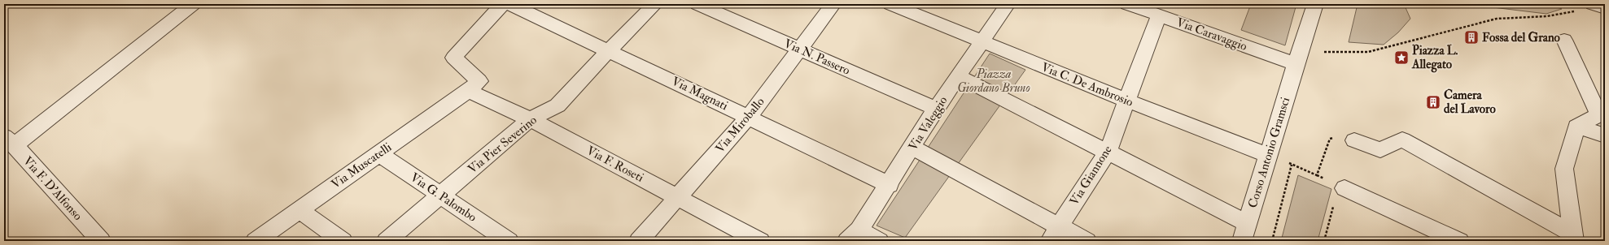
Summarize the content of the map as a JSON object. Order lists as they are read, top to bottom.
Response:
{
  "streets": {
    "street": [
      "Via Caravaggio",
      "Via N. Passero",
      "Via C. De Ambrosio",
      "Via Magnati",
      "Via Valeggio",
      "Via Miroballo",
      "Via Pier Severino",
      "Corso Antonio Gramsci",
      "Via F. Roseti",
      "Via Muscatelli",
      "Via Giannone",
      "Via F. D'Alfonso",
      "Via G. Palombo"
    ]
  },
  "crossings": [
    ["Via Caravaggio", "Corso Antonio Gramsci"],
    ["Via Caravaggio", "Via Giannone"],
    ["Via N. Passero", "Via Valeggio"],
    ["Via N. Passero", "Via Miroballo"],
    ["Via C. De Ambrosio", "Via Valeggio"],
    ["Via C. De Ambrosio", "Corso Antonio Gramsci"],
    ["Via C. De Ambrosio", "Via Giannone"],
    ["Via Magnati", "Via Valeggio"],
    ["Via Magnati", "Via Miroballo"],
    ["Via Magnati", "Via Pier Severino"],
    ["Via Miroballo", "Via F. Roseti"],
    ["Via Pier Severino", "Via F. Roseti"],
    ["Via Pier Severino", "Via G. Palombo"],
    ["Via F. Roseti", "Via Muscatelli"],
    ["Via Muscatelli", "Via G. Palombo"]
  ],
  "parks": ["Piazza Giordano Bruno"],
  "places": {
    "building": ["Fossa del Grano", "Camera del Lavoro"],
    "place": ["Piazza L. Allegato"]
  }
}
